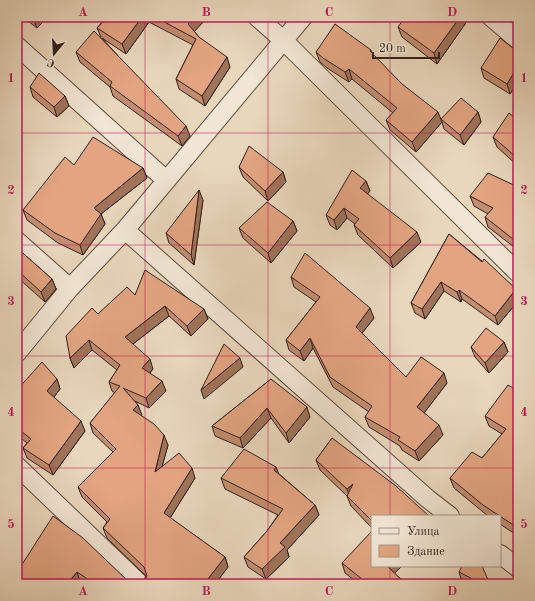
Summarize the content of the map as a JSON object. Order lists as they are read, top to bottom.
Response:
{
  "legend": ["Улица", "Здание"],
  "scale_bar": "20 m",
  "north": "bottom",
  "grid": {
    "columns": [
      "A",
      "B",
      "C",
      "D"
    ],
    "rows": [
      "1",
      "2",
      "3",
      "4",
      "5"
    ]
  }
}
